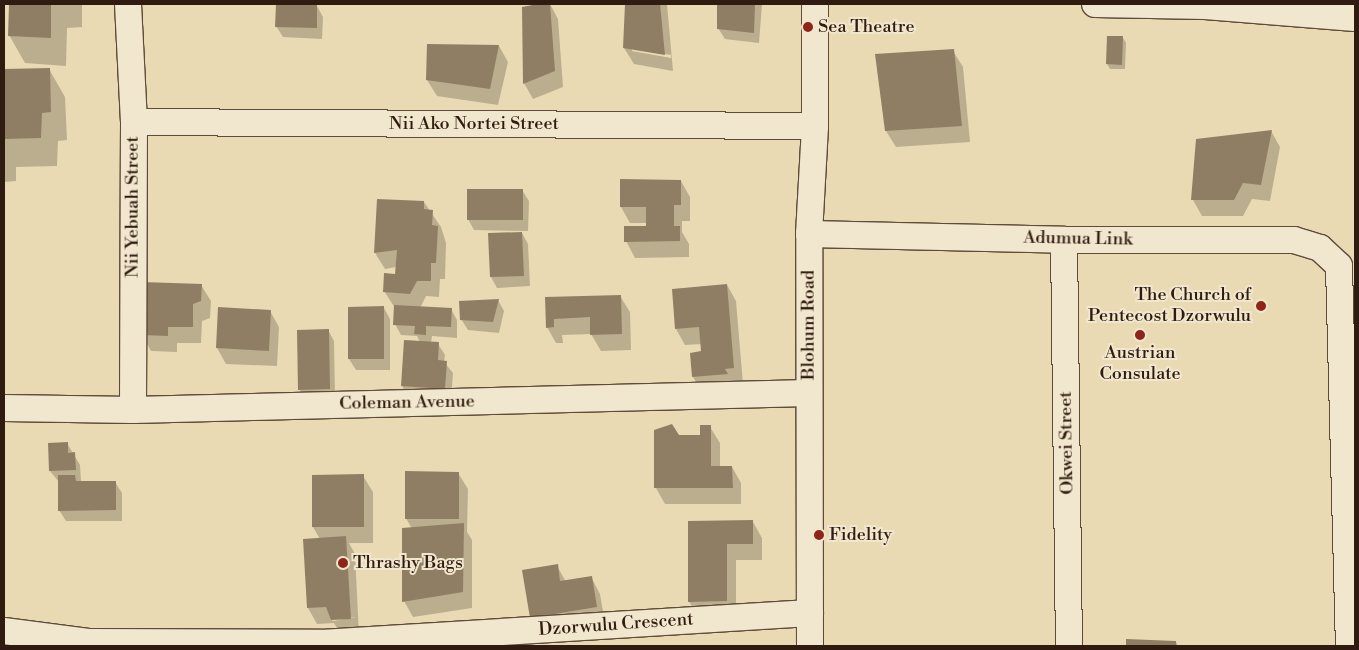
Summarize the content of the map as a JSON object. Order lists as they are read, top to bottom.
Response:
{
  "streets": {
    "street": [
      "Nii Ako Nortei Street",
      "Nii Yebuah Street",
      "Adumua Link",
      "Blohum Road",
      "Coleman Avenue",
      "Okwei Street",
      "Dzorwulu Crescent"
    ]
  },
  "crossings": [
    ["Nii Ako Nortei Street", "Nii Yebuah Street"],
    ["Nii Ako Nortei Street", "Blohum Road"],
    ["Nii Yebuah Street", "Coleman Avenue"],
    ["Adumua Link", "Blohum Road"],
    ["Adumua Link", "Okwei Street"],
    ["Blohum Road", "Coleman Avenue"],
    ["Blohum Road", "Dzorwulu Crescent"]
  ],
  "places": [
    "Sea Theatre",
    "The Church of Pentecost Dzorwulu",
    "Austrian Consulate",
    "Fidelity",
    "Thrashy Bags"
  ]
}
